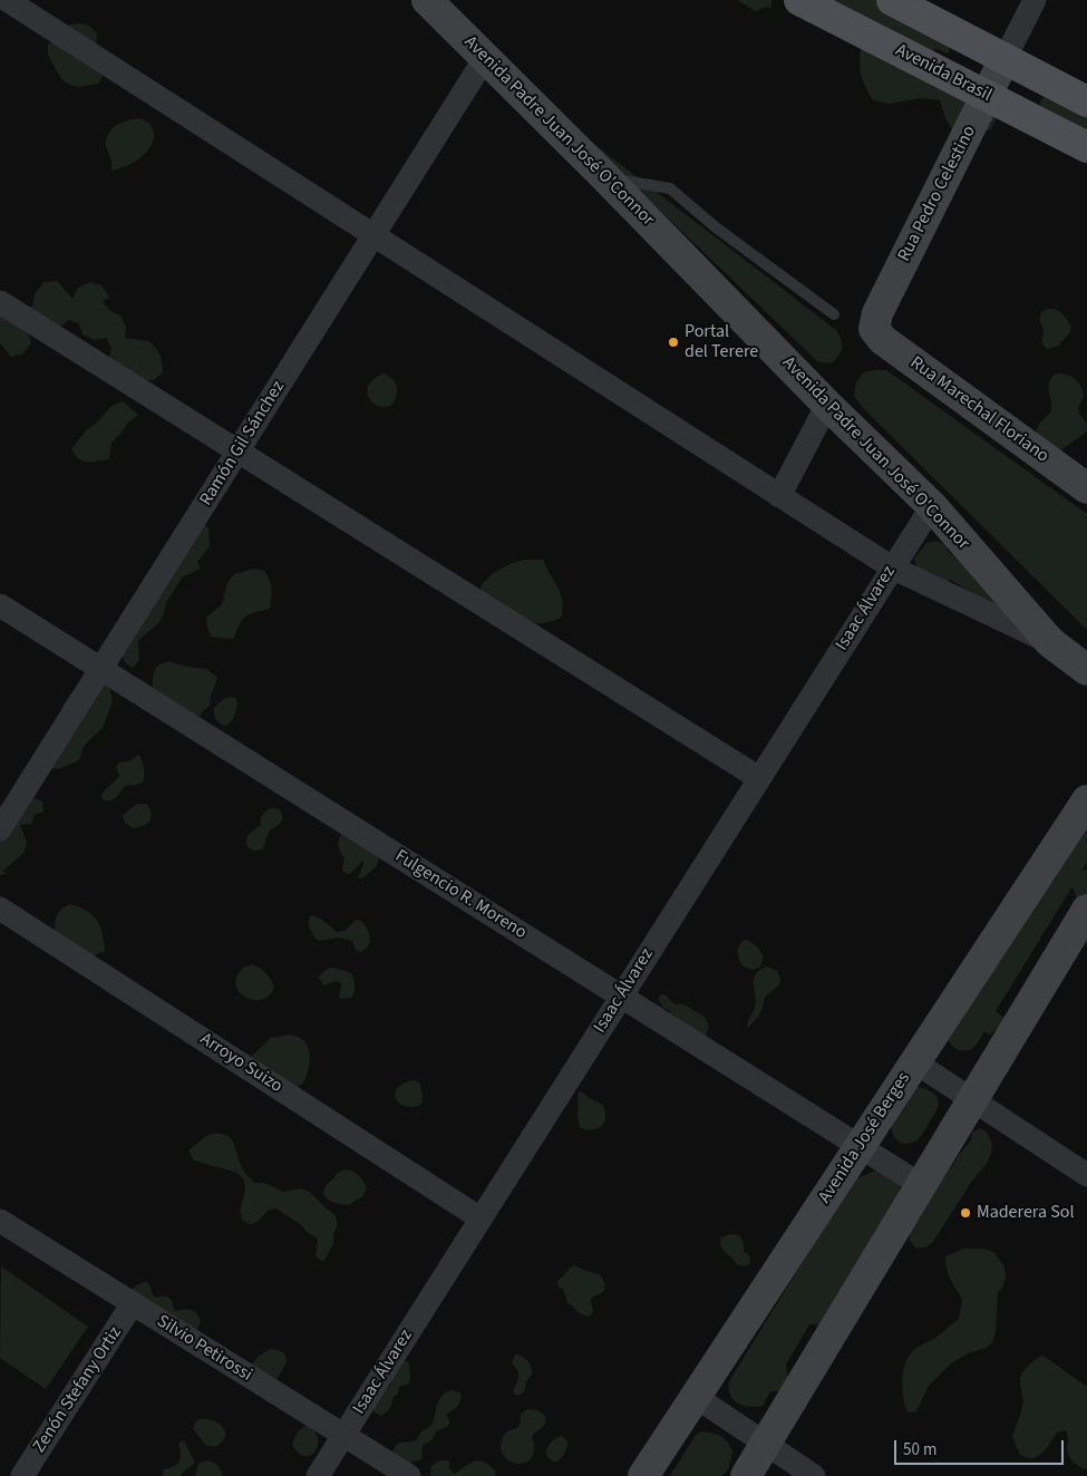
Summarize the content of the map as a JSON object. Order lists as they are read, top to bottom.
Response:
{
  "streets": {
    "main road": [
      "Avenida Brasil",
      "Avenida Padre Juan José O'Connor",
      "Rua Pedro Celestino",
      "Rua Marechal Floriano",
      "Avenida José Berges"
    ],
    "street": [
      "Ramón Gil Sánchez",
      "Isaac Álvarez",
      "Fulgencio R. Moreno",
      "Arroyo Suizo",
      "Silvio Petirossi",
      "Zenón Stefany Ortiz"
    ]
  },
  "crossings": [
    ["Avenida Brasil", "Rua Pedro Celestino"],
    ["Avenida Padre Juan José O'Connor", "Ramón Gil Sánchez"],
    ["Avenida Padre Juan José O'Connor", "Isaac Álvarez"],
    ["Rua Pedro Celestino", "Rua Marechal Floriano"],
    ["Ramón Gil Sánchez", "Fulgencio R. Moreno"],
    ["Isaac Álvarez", "Fulgencio R. Moreno"],
    ["Isaac Álvarez", "Arroyo Suizo"],
    ["Isaac Álvarez", "Silvio Petirossi"],
    ["Fulgencio R. Moreno", "Avenida José Berges"],
    ["Silvio Petirossi", "Zenón Stefany Ortiz"]
  ],
  "places": ["Portal del Terere", "Maderera Sol"],
  "scale_bar": "50 m"
}
